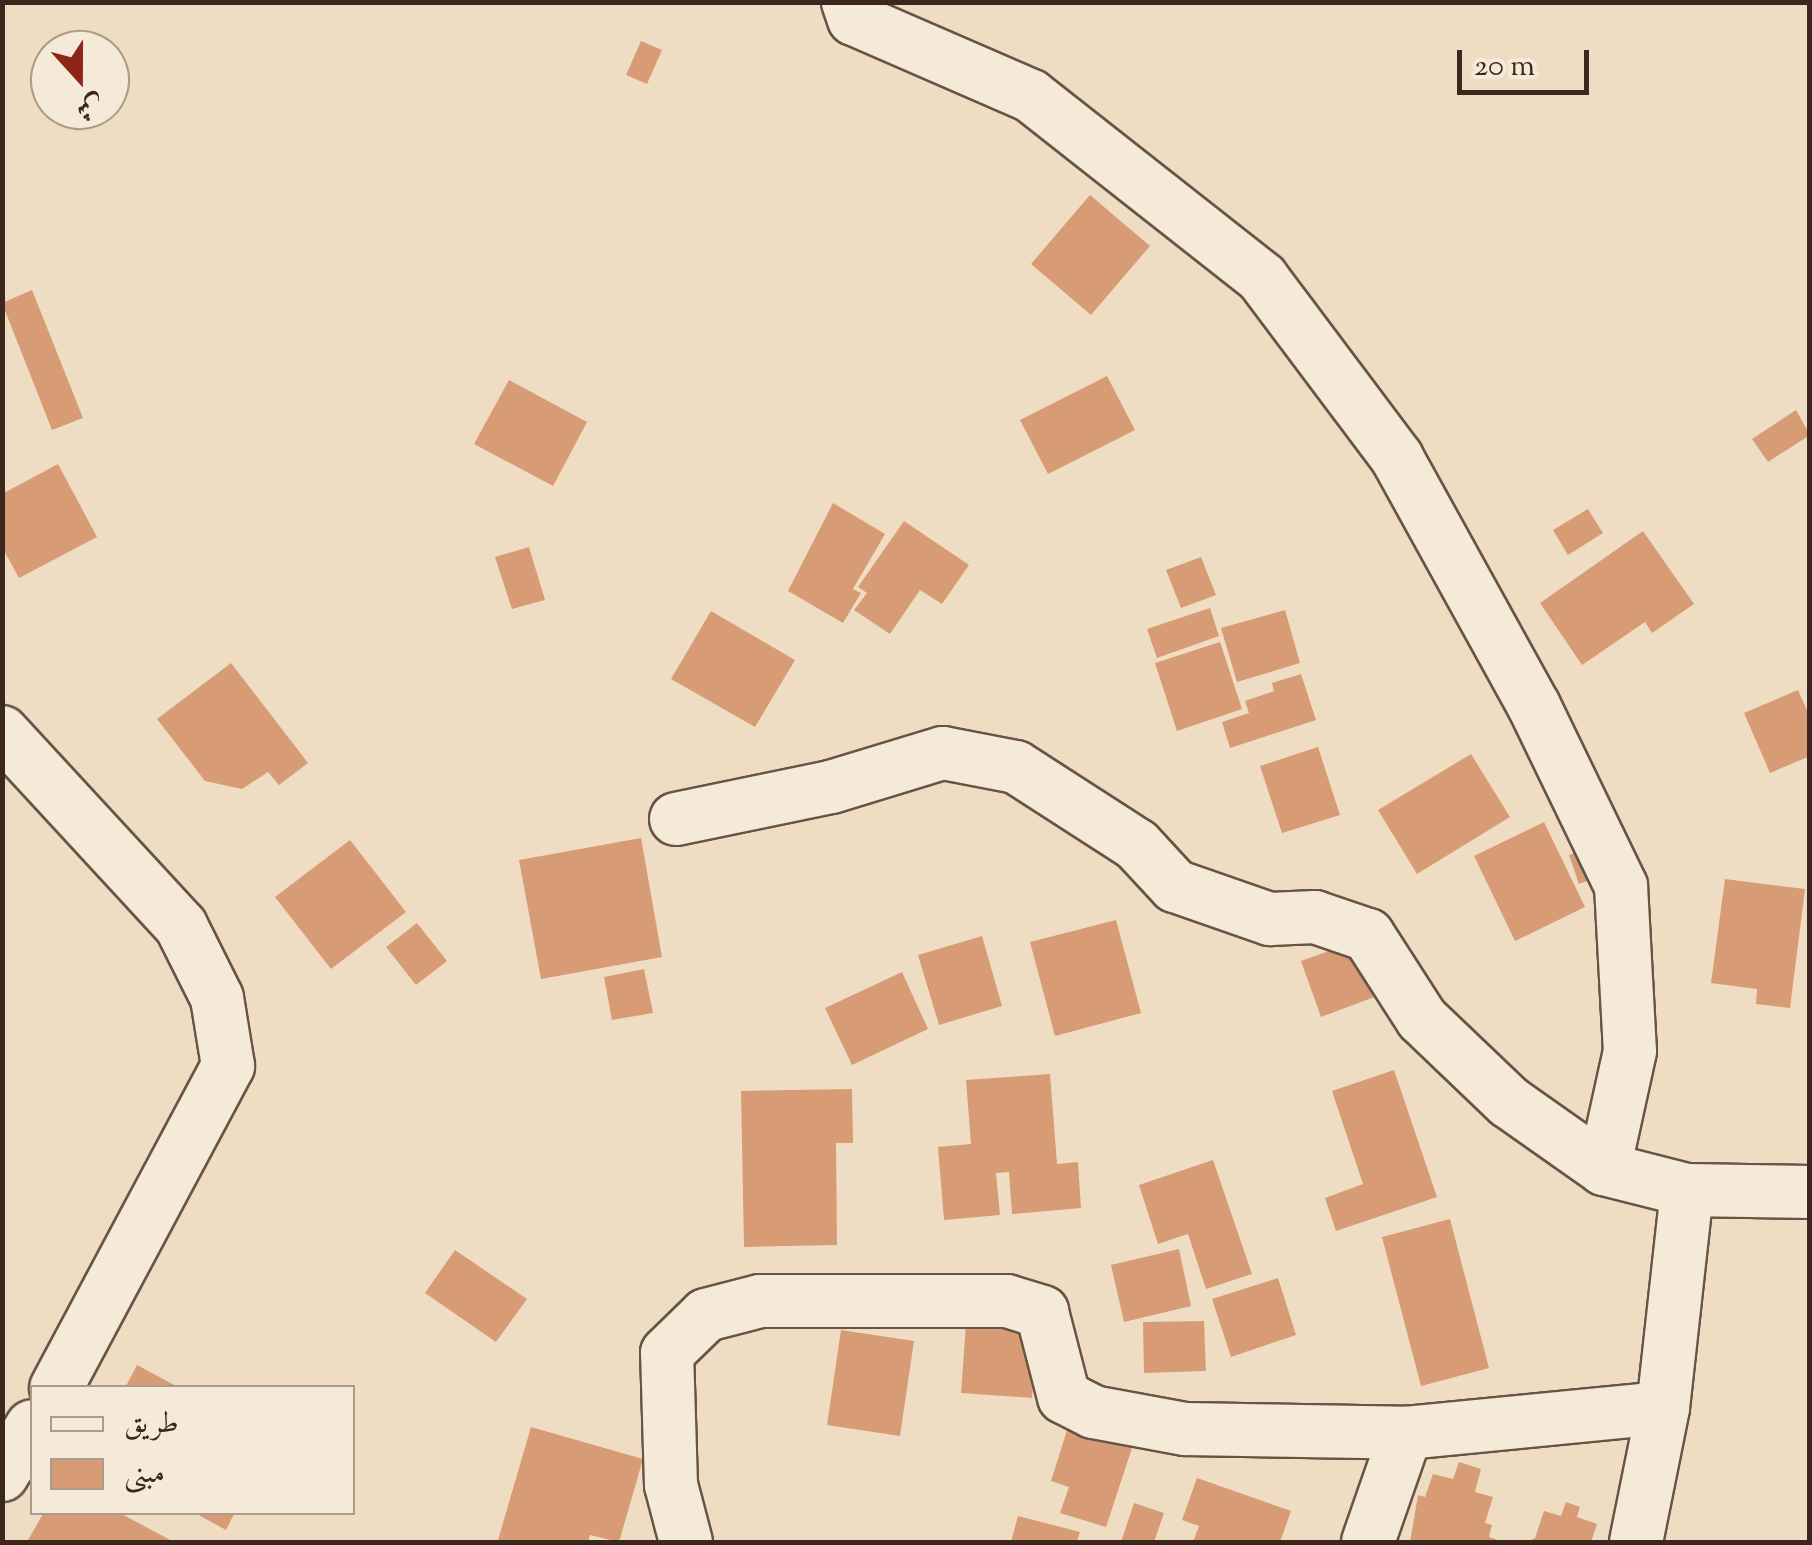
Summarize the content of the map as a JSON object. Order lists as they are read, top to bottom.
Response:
{
  "legend": ["طريق", "مبنى"],
  "scale_bar": "20 m",
  "north": "bottom"
}
